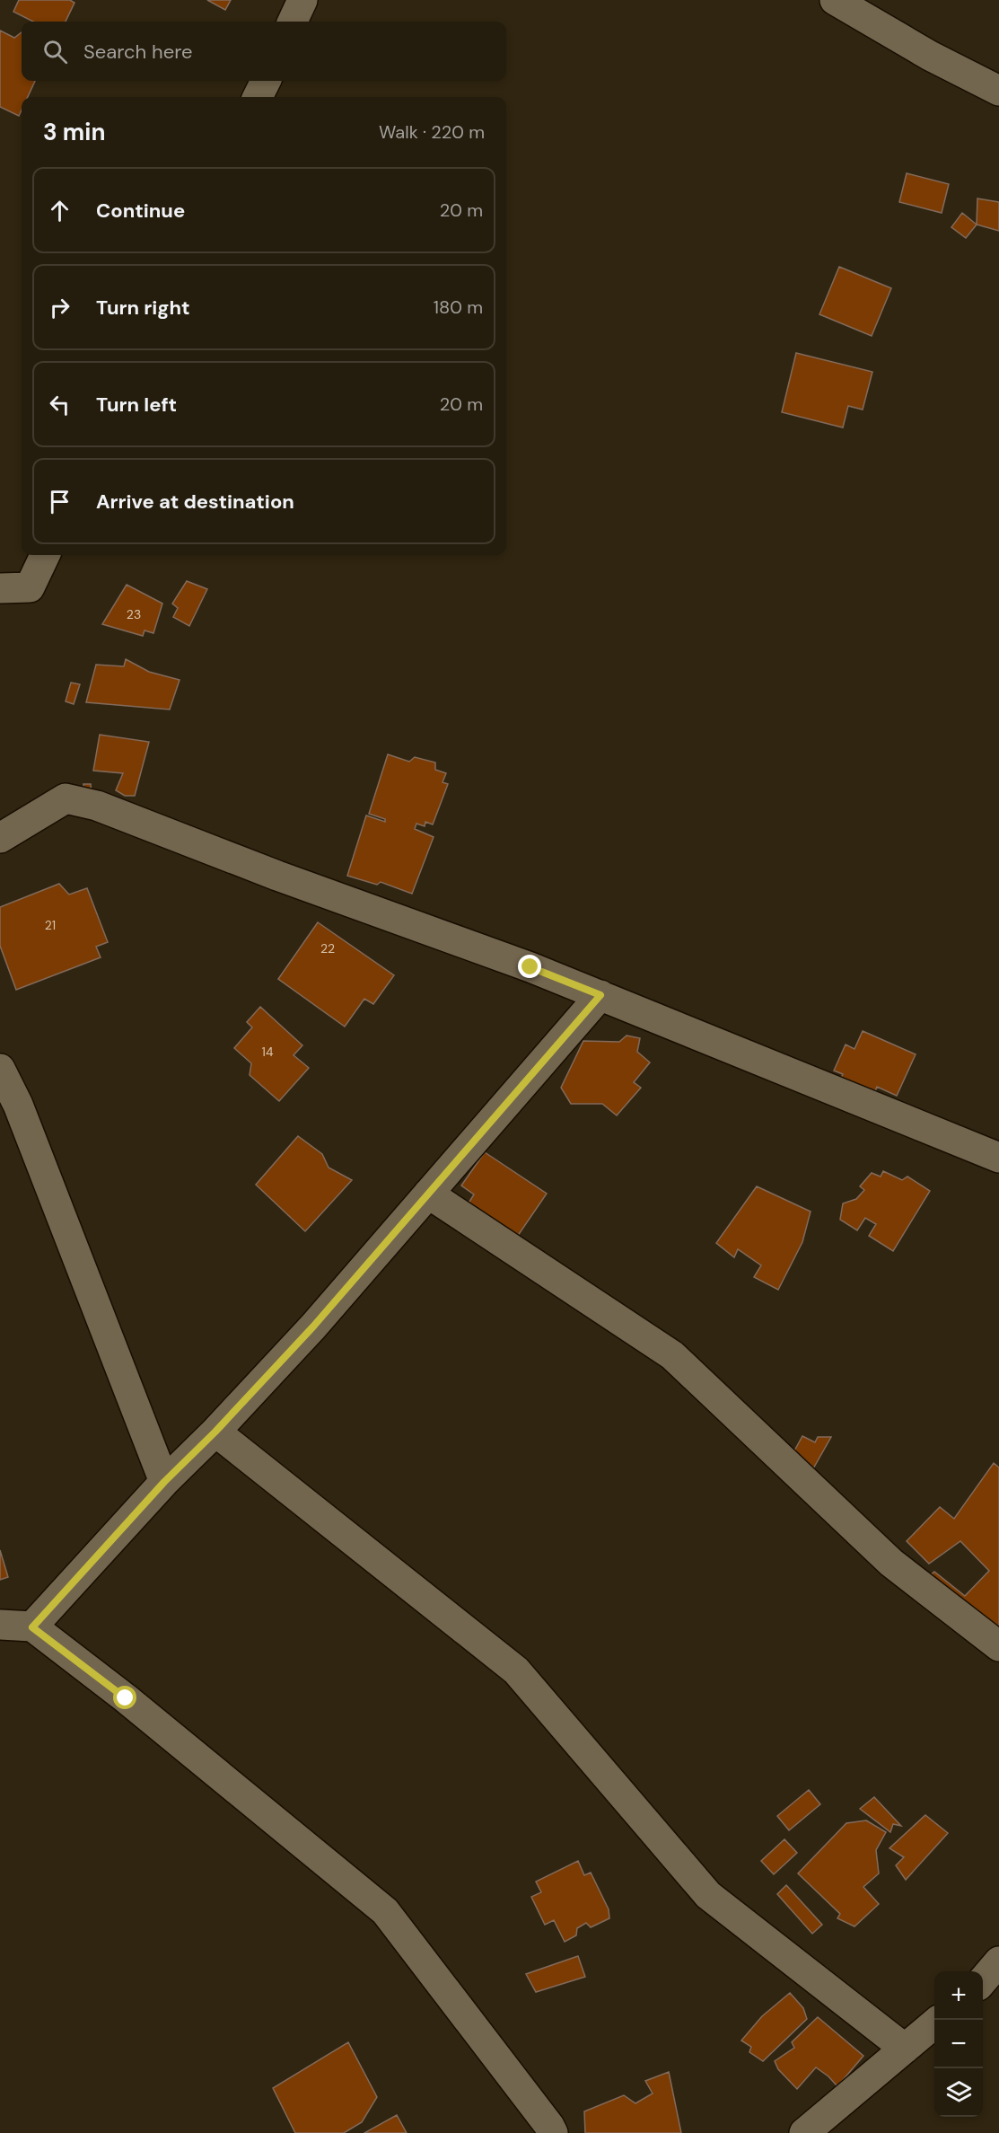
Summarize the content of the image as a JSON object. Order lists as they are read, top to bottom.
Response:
{
  "house_numbers": [
    "23",
    "21",
    "22",
    "14"
  ],
  "page": {
    "search": "Search here",
    "heading": ["3 min", "Walk · 220 m"],
    "list": [
      ["Continue", "20 m"],
      ["Turn right", "180 m"],
      ["Turn left", "20 m"],
      "Arrive at destination"
    ],
    "map_buttons": ["+", "−"]
  }
}
